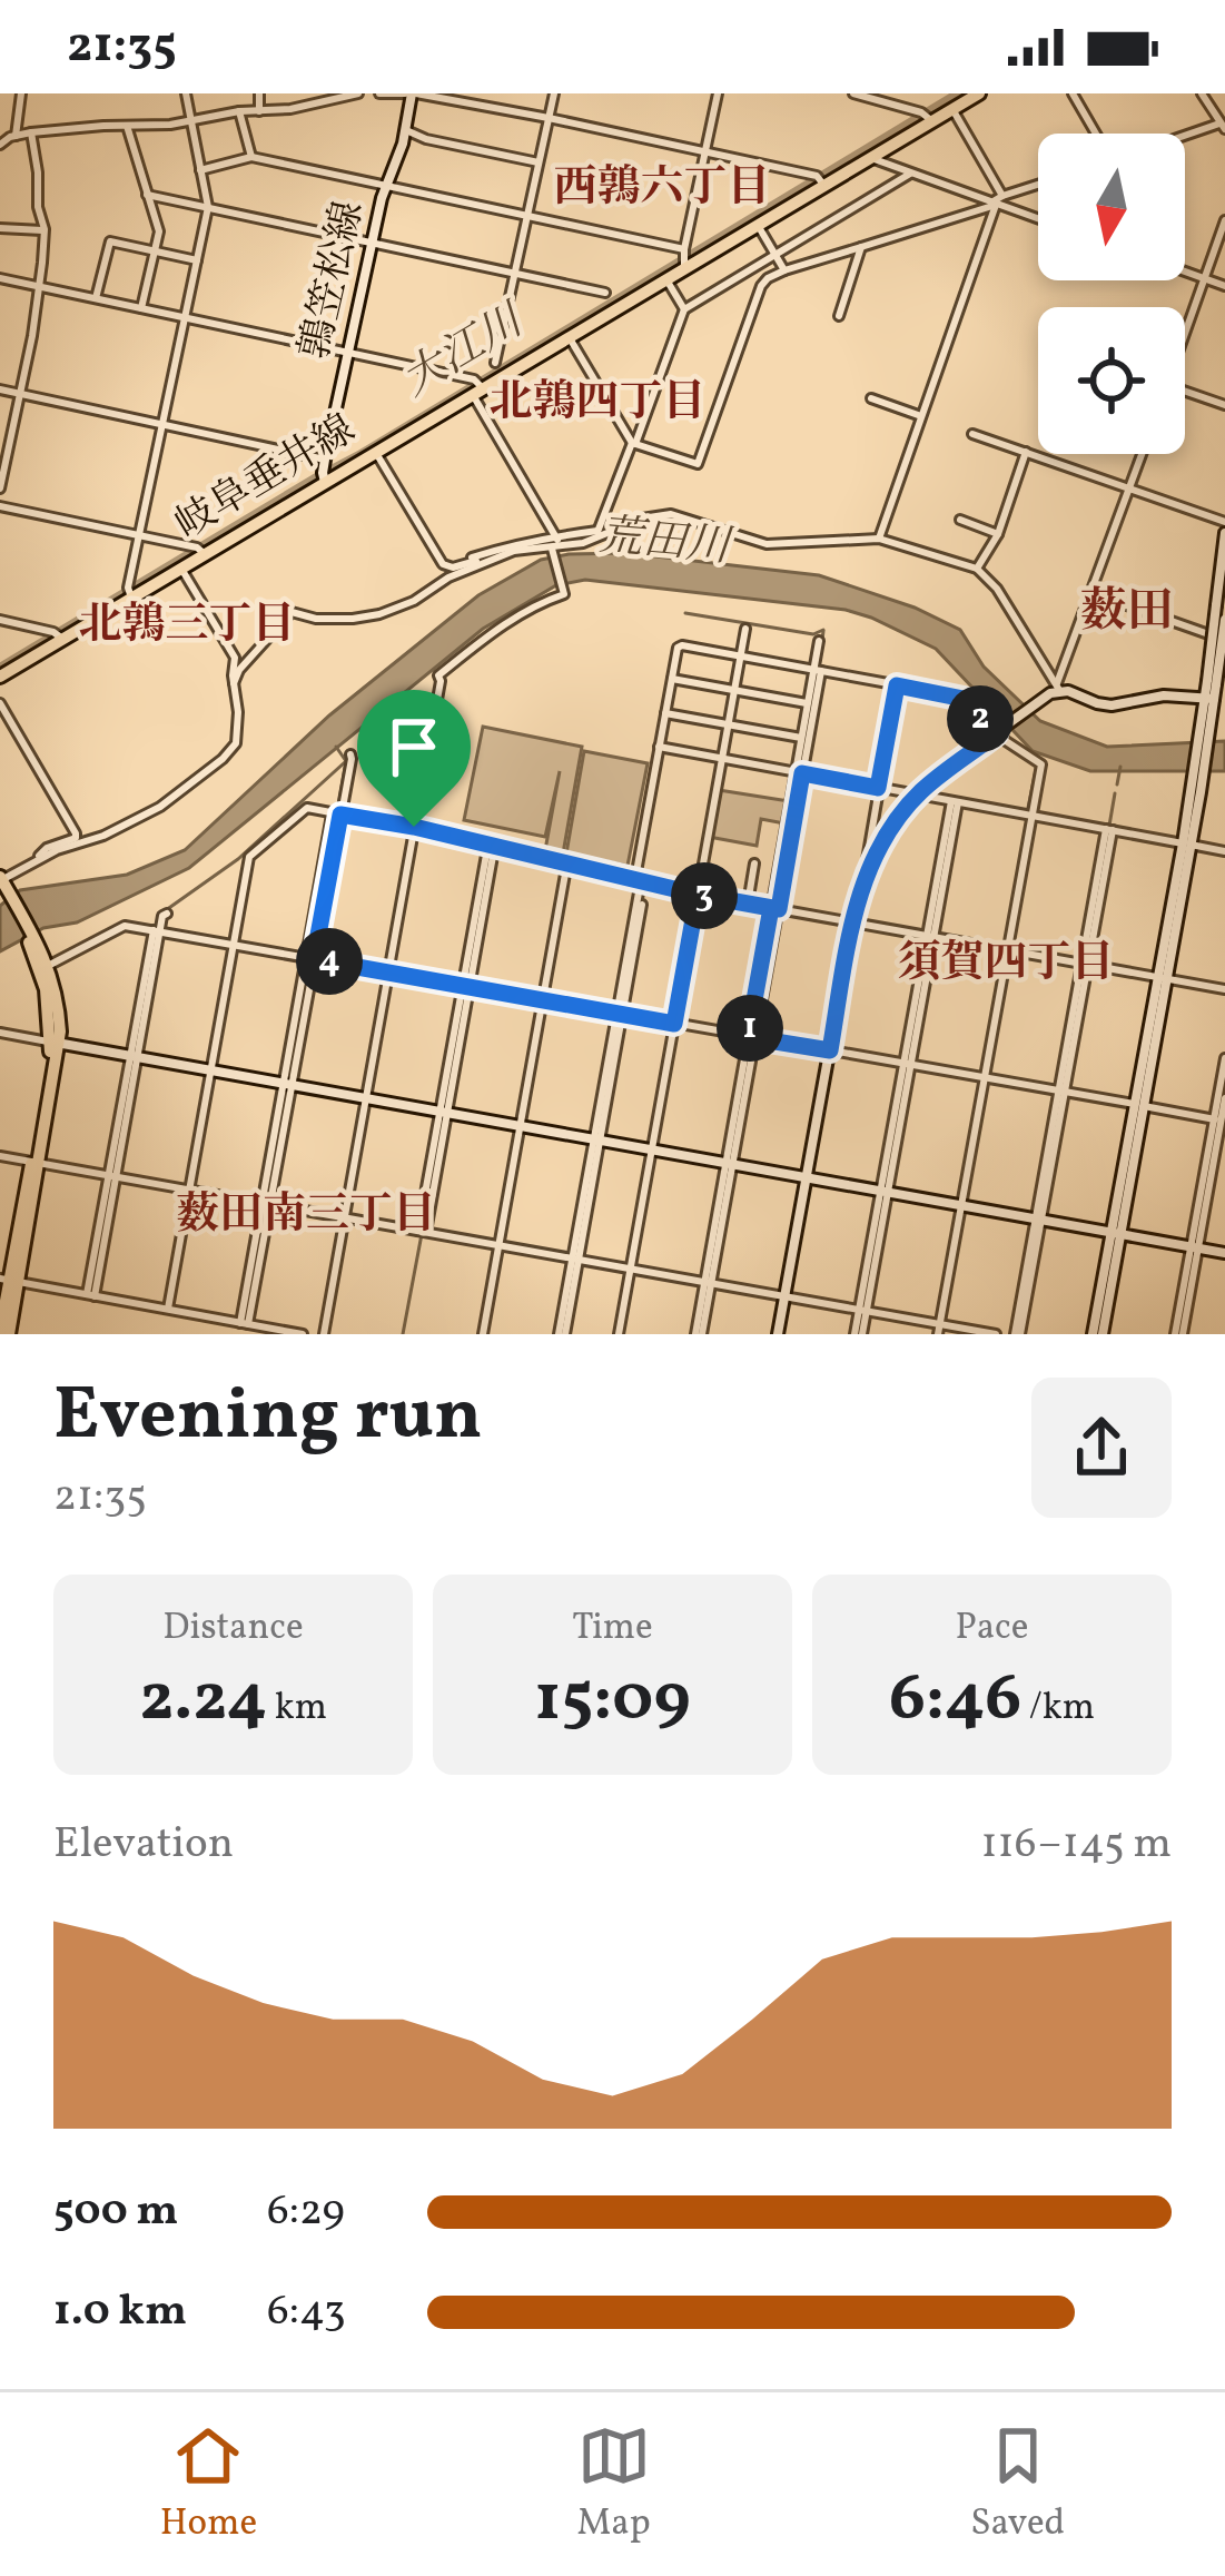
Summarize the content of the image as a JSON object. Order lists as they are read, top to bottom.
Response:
{
  "streets": {
    "main road": ["岐阜垂井線"],
    "street": ["鶉笠松線"]
  },
  "crossings": [
    ["鶉笠松線", "岐阜垂井線"]
  ],
  "districts": [
    "西鶉六丁目",
    "北鶉四丁目",
    "薮田",
    "北鶉三丁目",
    "須賀四丁目",
    "薮田南三丁目"
  ],
  "water": ["大江川", "荒田川"],
  "north": "bottom",
  "page": {
    "status": "21:35",
    "pins": [
      "2",
      "3",
      "4",
      "1"
    ],
    "heading": ["Evening run", "21:35"],
    "stats": [
      ["Distance", "2.24 km"],
      ["Time", "15:09"],
      ["Pace", "6:46 /km"]
    ],
    "chart": ["Elevation", "116–145 m"],
    "list": [
      {
        "name": "500 m",
        "note": "6:29"
      },
      {
        "name": "1.0 km",
        "note": "6:43"
      }
    ],
    "tabs": ["Home", "Map", "Saved"]
  }
}
